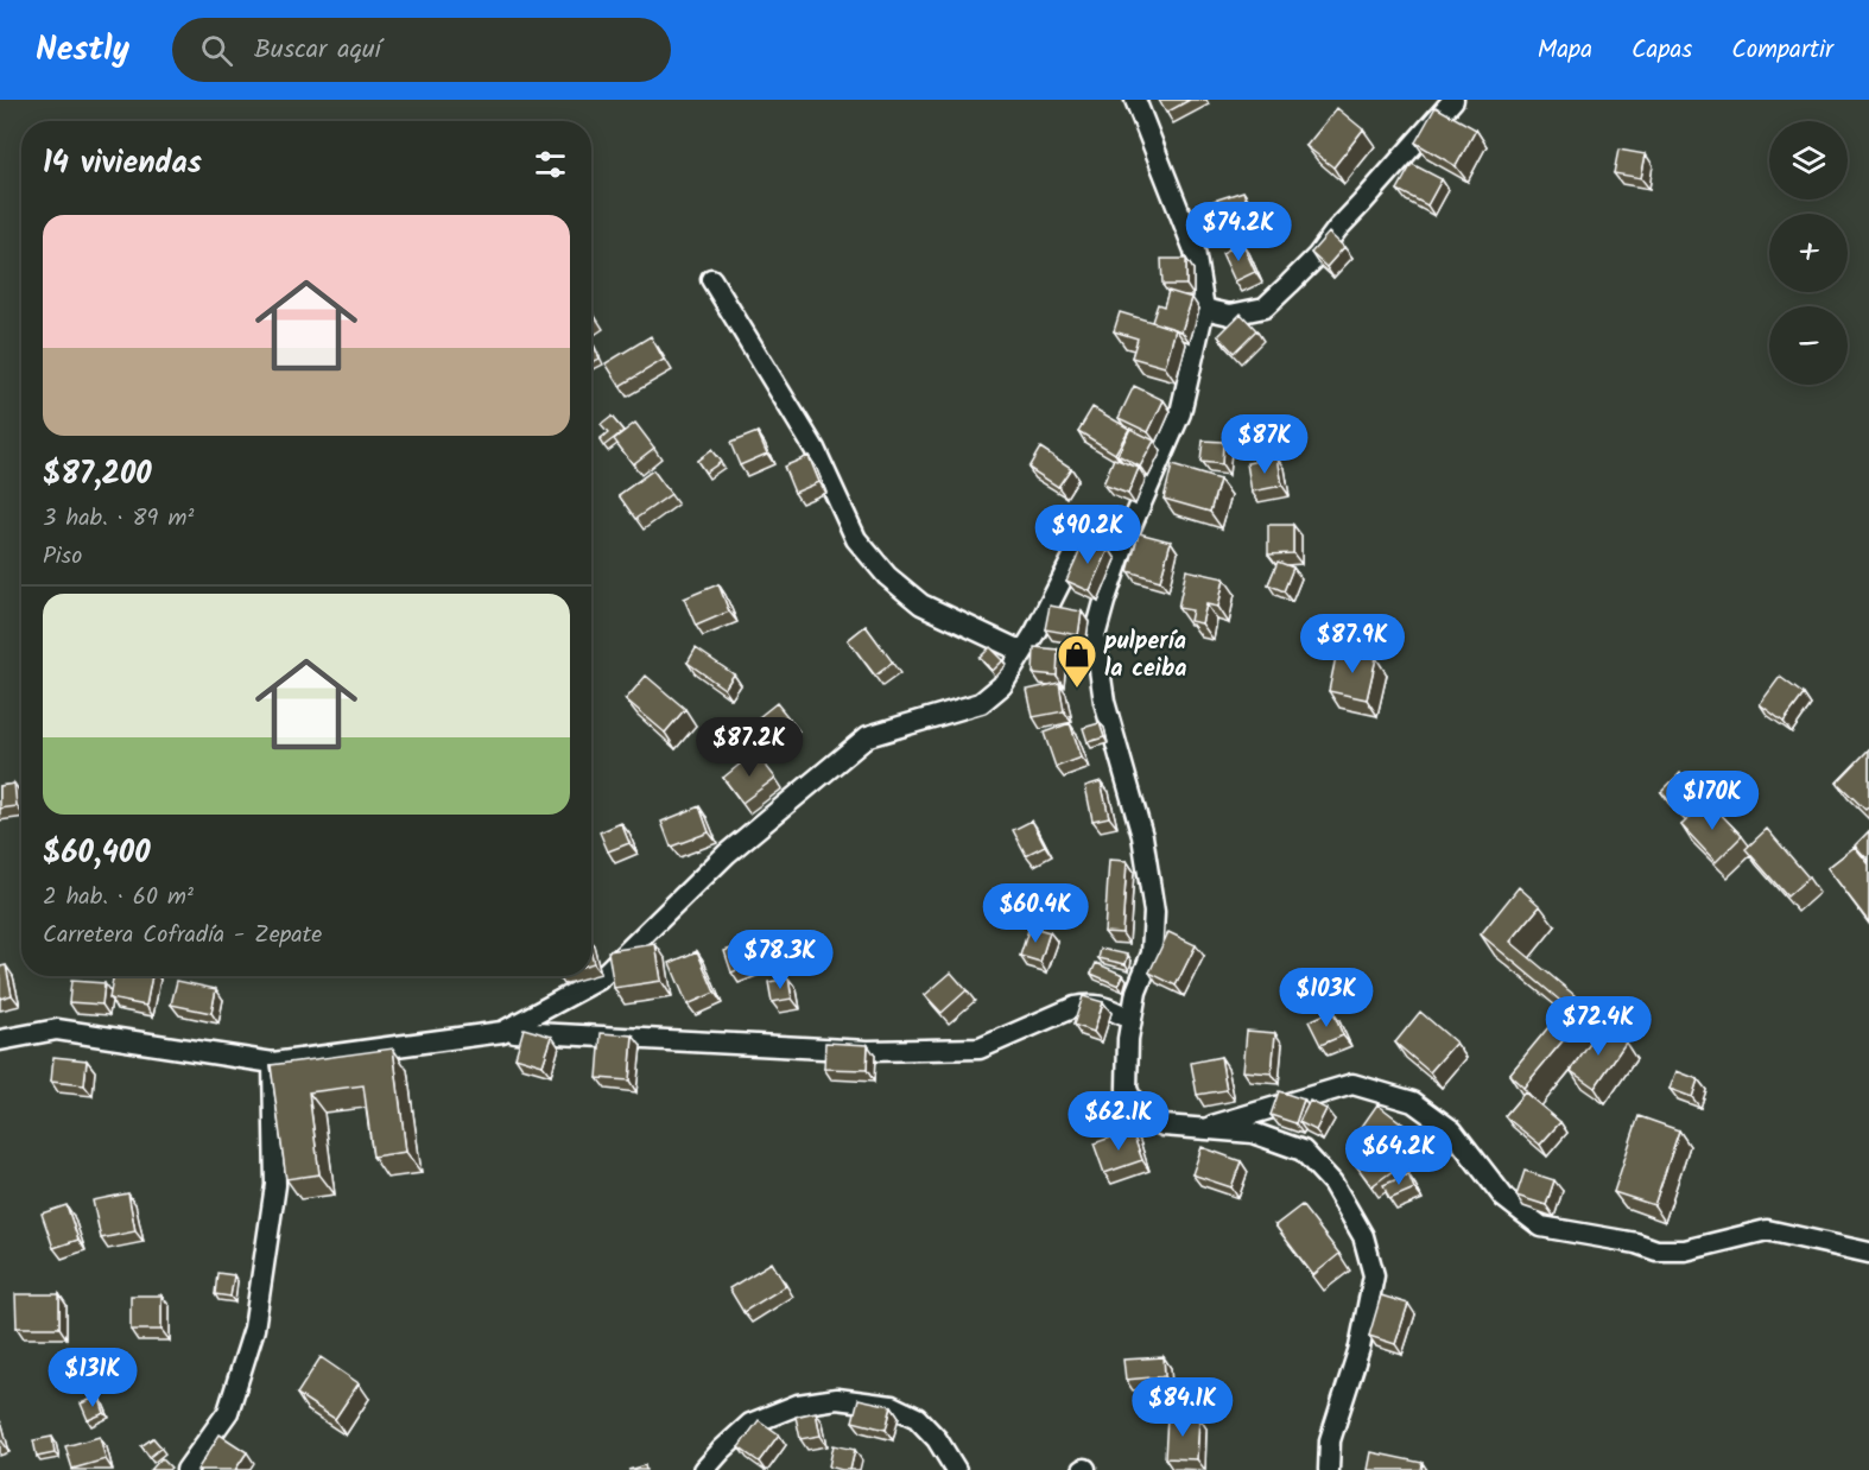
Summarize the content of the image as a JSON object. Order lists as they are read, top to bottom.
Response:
{
  "places": {
    "shop": ["pulpería la ceiba"]
  },
  "page": {
    "header": "Nestly",
    "search": "Buscar aquí",
    "nav": ["Mapa", "Capas", "Compartir"],
    "map_buttons": ["+", "−"],
    "heading": "14 viviendas",
    "price": [
      "$74.2K",
      "$87K",
      "$90.2K",
      "$87.9K",
      "$87.2K",
      "$170K",
      "$60.4K",
      "$78.3K",
      "$103K",
      "$72.4K",
      "$62.1K",
      "$64.2K",
      "$131K",
      "$84.1K"
    ],
    "list": [
      {
        "name": "$87,200",
        "note": "3 hab. · 89 m² · Piso"
      },
      {
        "name": "$60,400",
        "note": "2 hab. · 60 m² · Carretera Cofradía - Zepate"
      }
    ]
  }
}
